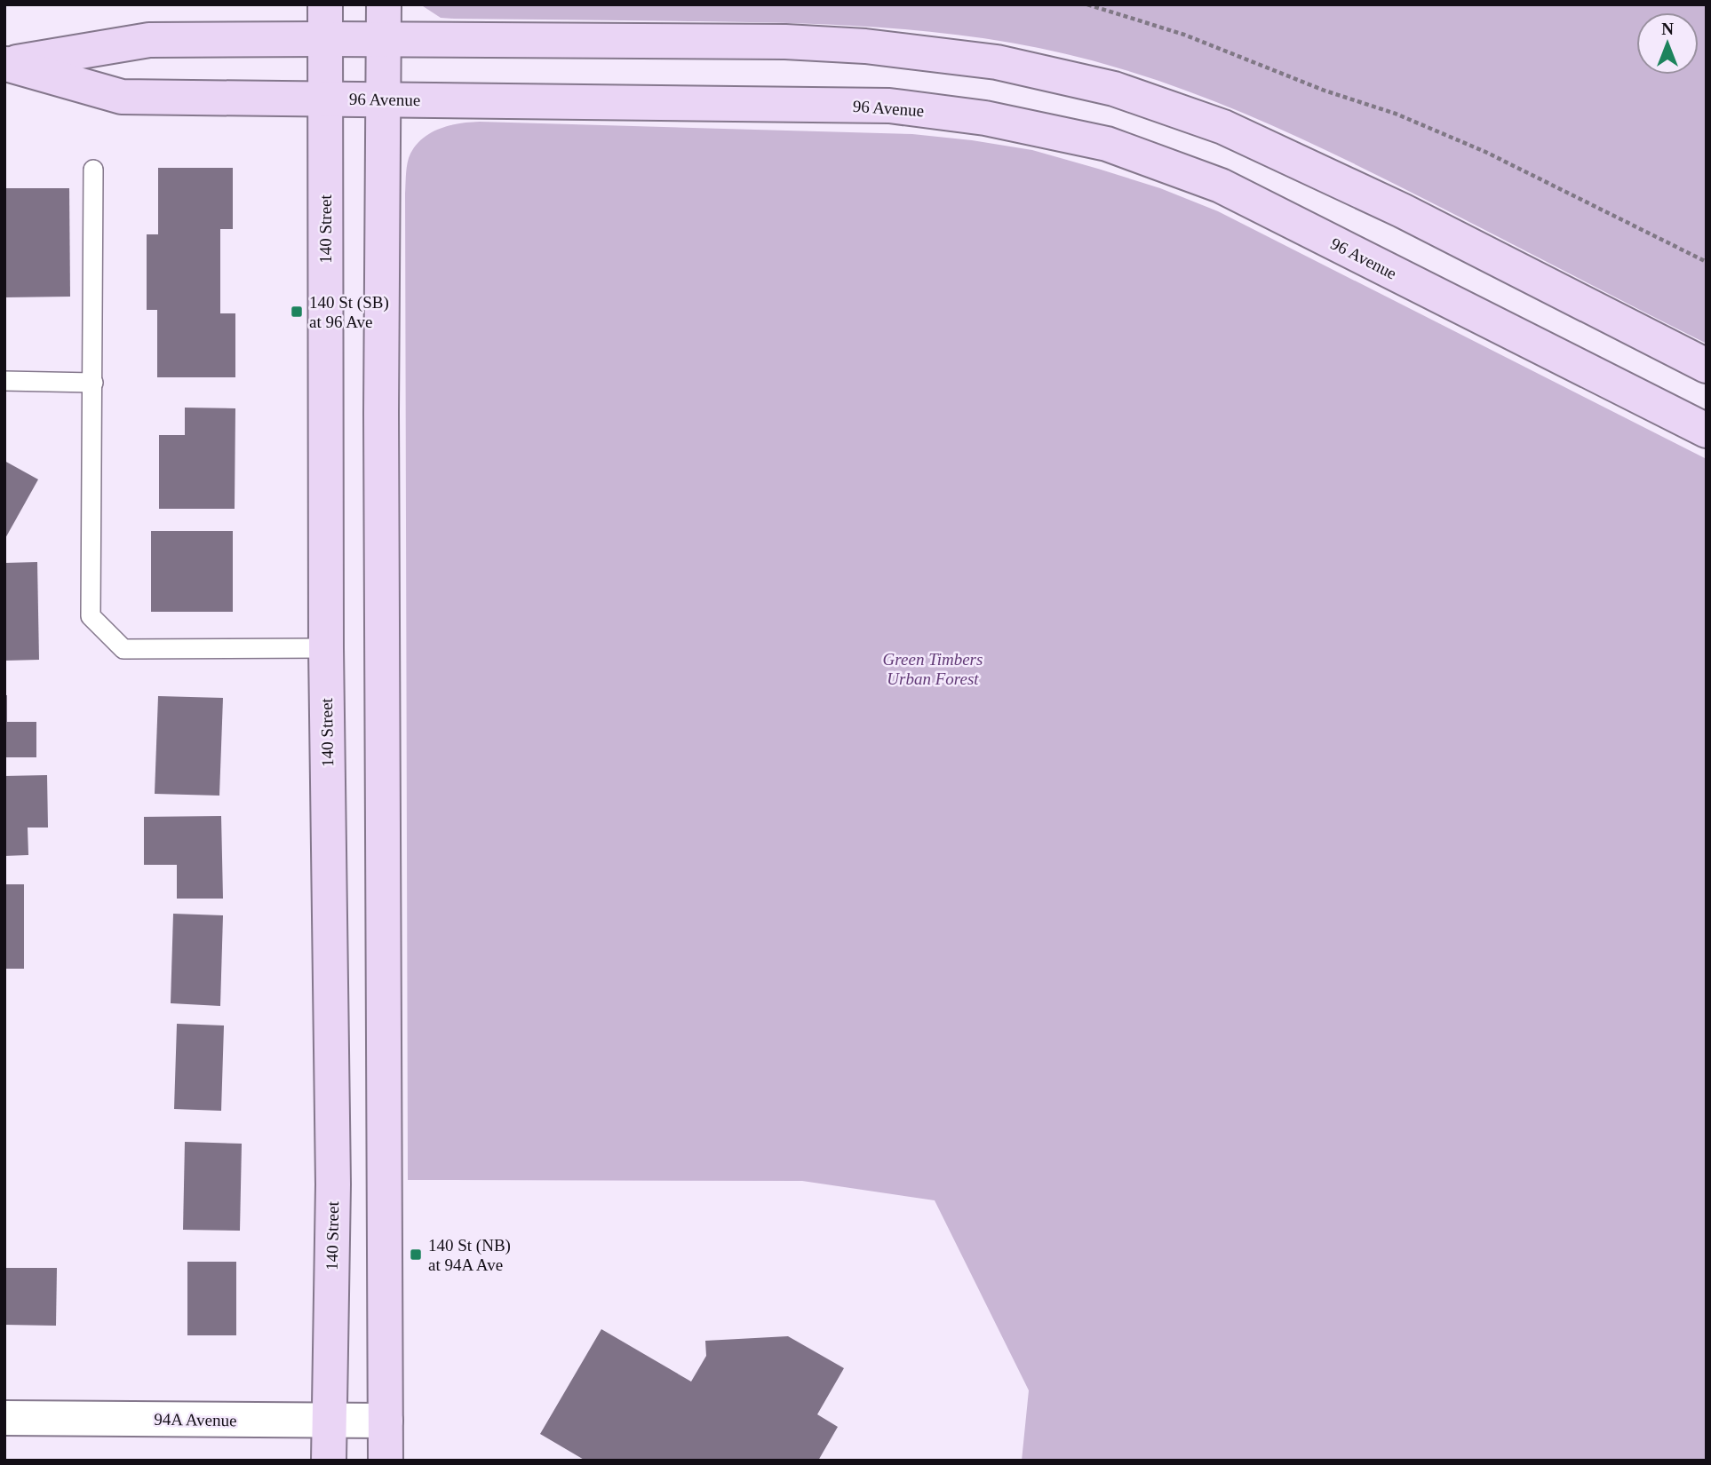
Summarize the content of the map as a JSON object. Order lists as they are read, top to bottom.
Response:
{
  "streets": {
    "main road": ["96 Avenue", "140 Street"],
    "street": ["94A Avenue"]
  },
  "crossings": [
    ["96 Avenue", "140 Street"],
    ["140 Street", "94A Avenue"]
  ],
  "parks": ["Green Timbers Urban Forest"],
  "places": {
    "transit": ["140 St (SB) at 96 Ave", "140 St (NB) at 94A Ave"]
  },
  "north": "top"
}
